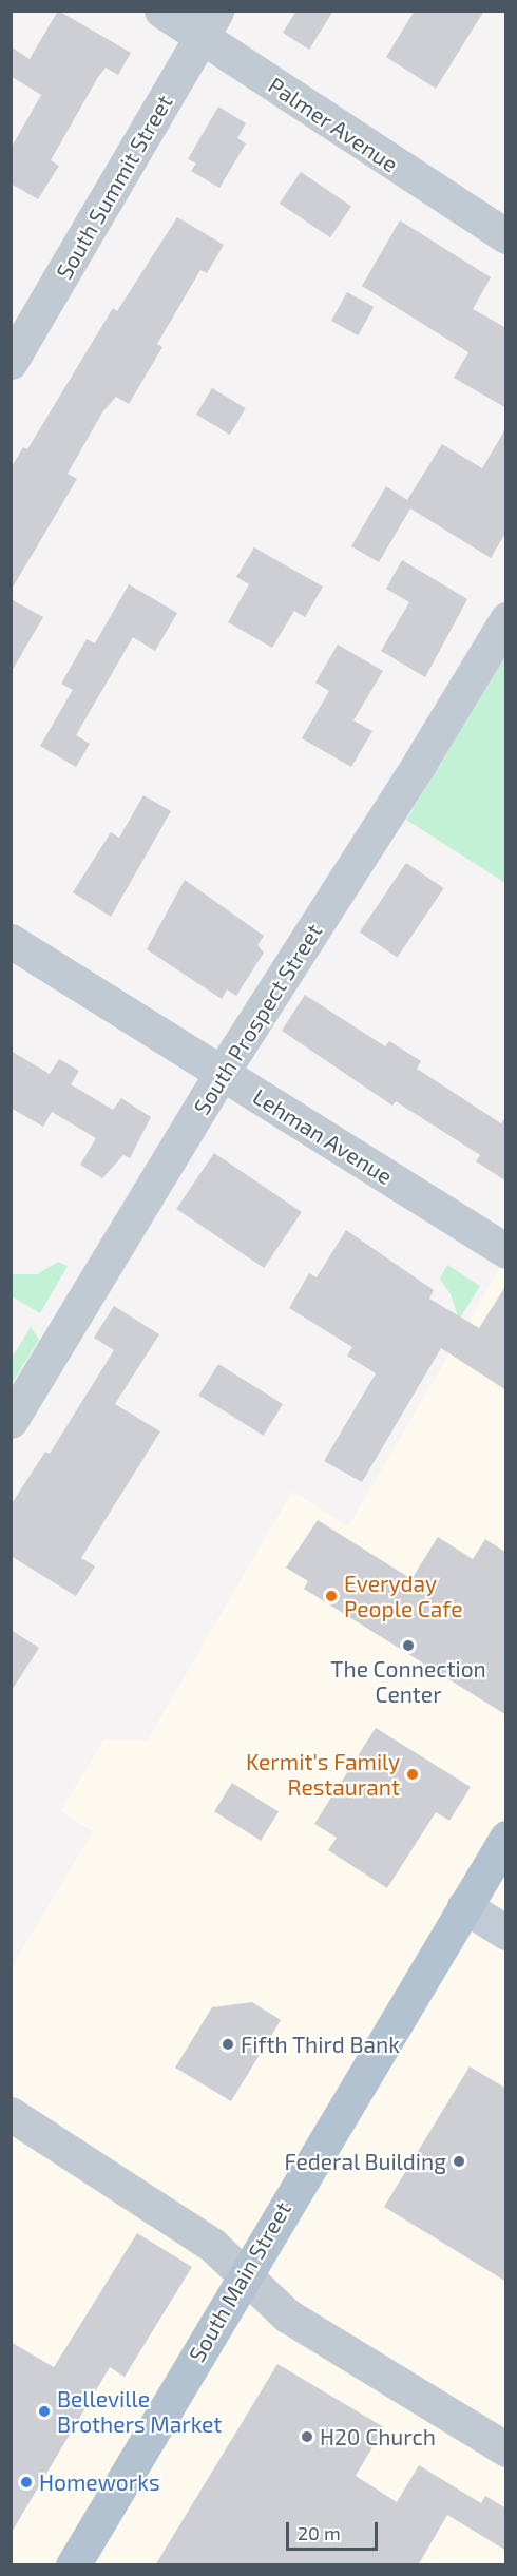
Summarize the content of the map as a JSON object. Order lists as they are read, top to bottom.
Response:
{
  "streets": {
    "main road": ["South Main Street"],
    "street": [
      "Palmer Avenue",
      "South Summit Street",
      "South Prospect Street",
      "Lehman Avenue"
    ]
  },
  "crossings": [
    ["Palmer Avenue", "South Summit Street"],
    ["South Prospect Street", "Lehman Avenue"]
  ],
  "places": [
    "Everyday People Cafe",
    "The Connection Center",
    "Kermit's Family Restaurant",
    "Fifth Third Bank",
    "Federal Building",
    "Belleville Brothers Market",
    "H20 Church",
    "Homeworks"
  ],
  "scale_bar": "20 m"
}
